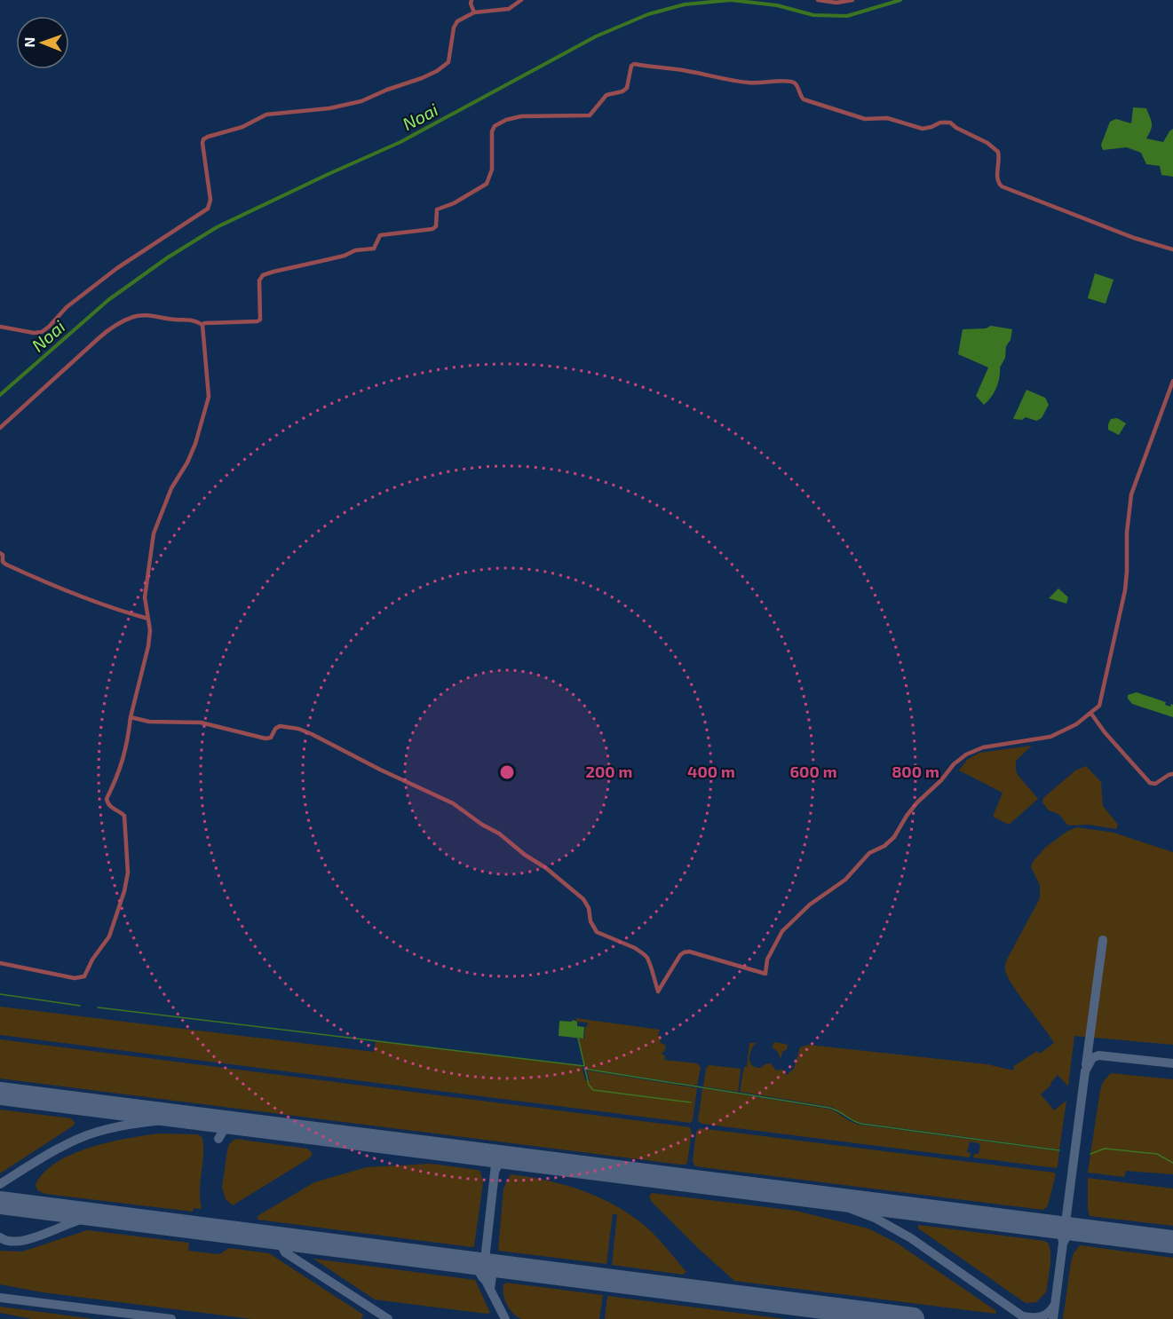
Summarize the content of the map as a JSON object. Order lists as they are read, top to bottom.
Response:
{
  "water": ["Noai"],
  "north": "left",
  "rings": [
    "200 m",
    "400 m",
    "600 m",
    "800 m"
  ]
}
